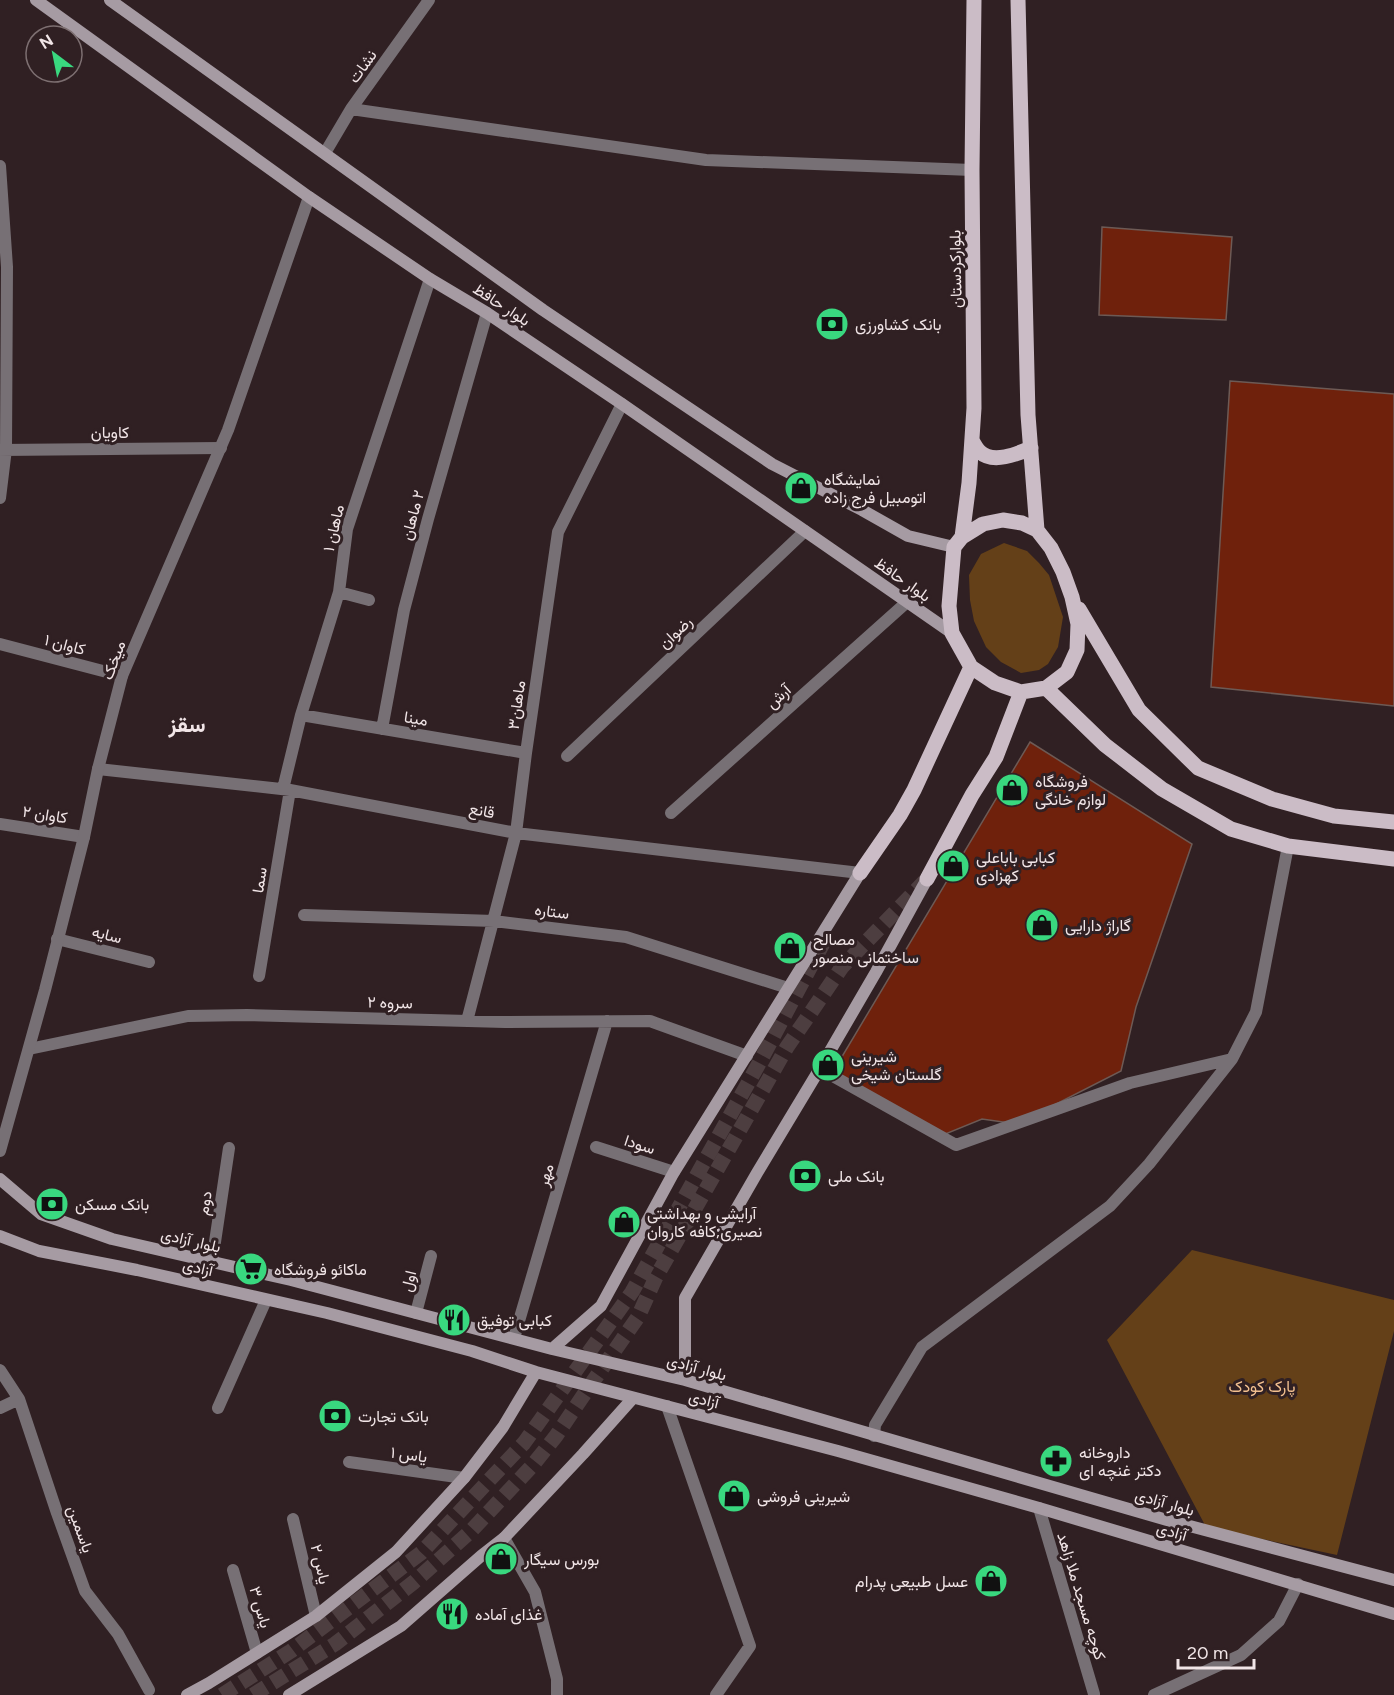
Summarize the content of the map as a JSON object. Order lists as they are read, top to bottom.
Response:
{
  "streets": {
    "main road": [
      "بلوارکردستان",
      "بلوار حافظ",
      "بلوار آزادی",
      "آزادی"
    ],
    "street": [
      "نشات",
      "کاویان",
      "٢ ماهان",
      "ماهان ۱",
      "رضوان",
      "کاوان ۱",
      "میخک",
      "آرش",
      "ماهان۳",
      "مینا",
      "قانع",
      "کاوان ۲",
      "سما",
      "ستاره",
      "سایه",
      "سروه ۲",
      "سودا",
      "مهر",
      "دوم",
      "اول",
      "یاس ۱",
      "یاسمین",
      "یاس ۲",
      "کوچه مسجد ملا زاهد",
      "یاس ۳"
    ]
  },
  "crossings": [
    ["نشات", "بلوار حافظ"],
    ["بلوارکردستان", "بلوار حافظ"],
    ["بلوار حافظ", "٢ ماهان"],
    ["بلوار حافظ", "ماهان ۱"],
    ["بلوار حافظ", "رضوان"],
    ["بلوار حافظ", "میخک"],
    ["بلوار حافظ", "آرش"],
    ["بلوار حافظ", "ماهان۳"],
    ["کاویان", "میخک"],
    ["٢ ماهان", "مینا"],
    ["ماهان ۱", "مینا"],
    ["ماهان ۱", "قانع"],
    ["ماهان ۱", "سما"],
    ["کاوان ۱", "میخک"],
    ["میخک", "قانع"],
    ["میخک", "کاوان ۲"],
    ["میخک", "سایه"],
    ["میخک", "سروه ۲"],
    ["ماهان۳", "مینا"],
    ["ماهان۳", "قانع"],
    ["ماهان۳", "ستاره"],
    ["ماهان۳", "سروه ۲"],
    ["قانع", "سما"],
    ["سروه ۲", "مهر"],
    ["مهر", "بلوار آزادی"],
    ["دوم", "بلوار آزادی"],
    ["بلوار آزادی", "اول"],
    ["آزادی", "کوچه مسجد ملا زاهد"]
  ],
  "districts": ["سقز"],
  "parks": ["پارک کودک"],
  "places": {
    "bank": [
      "بانک کشاورزی",
      "بانک ملی",
      "بانک مسکن",
      "بانک تجارت"
    ],
    "shop": [
      "نمایشگاه اتومبیل فرج زاده",
      "فروشگاه لوازم خانگی",
      "کبابی باباعلی کهزادی",
      "گاراژ دارایی",
      "مصالح ساختمانی منصور",
      "شیرینی گلستان شیخی",
      "آرایشی و بهداشتی نصیری;کافه کاروان",
      "شیرینی فروشی",
      "بورس سیگار",
      "عسل طبیعی پدرام"
    ],
    "supermarket": ["ماکائو فروشگاه"],
    "restaurant": ["کبابی توفیق", "غذای آماده"],
    "pharmacy": ["داروخانه دکتر غنچه ای"]
  },
  "scale_bar": "20 m",
  "north": "top left"
}
